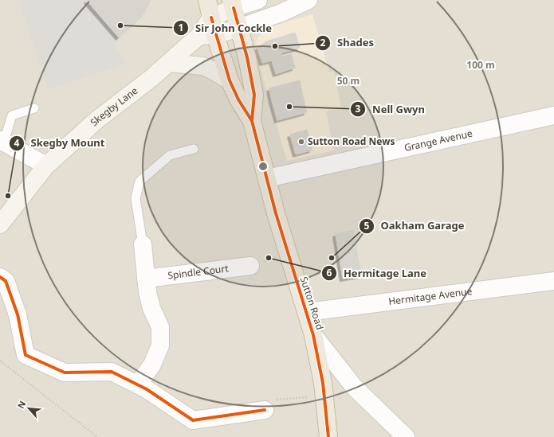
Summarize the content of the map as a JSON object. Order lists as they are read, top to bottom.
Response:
{
  "streets": {
    "highway": ["Sutton Road"],
    "main road": ["Skegby Lane"],
    "street": ["Grange Avenue", "Spindle Court", "Hermitage Avenue"]
  },
  "crossings": [
    ["Skegby Lane", "Sutton Road"],
    ["Grange Avenue", "Sutton Road"],
    ["Hermitage Avenue", "Sutton Road"]
  ],
  "places": [
    "Sir John Cockle",
    "Shades",
    "Nell Gwyn",
    "Sutton Road News",
    "Skegby Mount",
    "Hermitage Lane",
    "Oakham Garage"
  ],
  "north": "top left",
  "rings": ["100 m", "50 m"]
}
